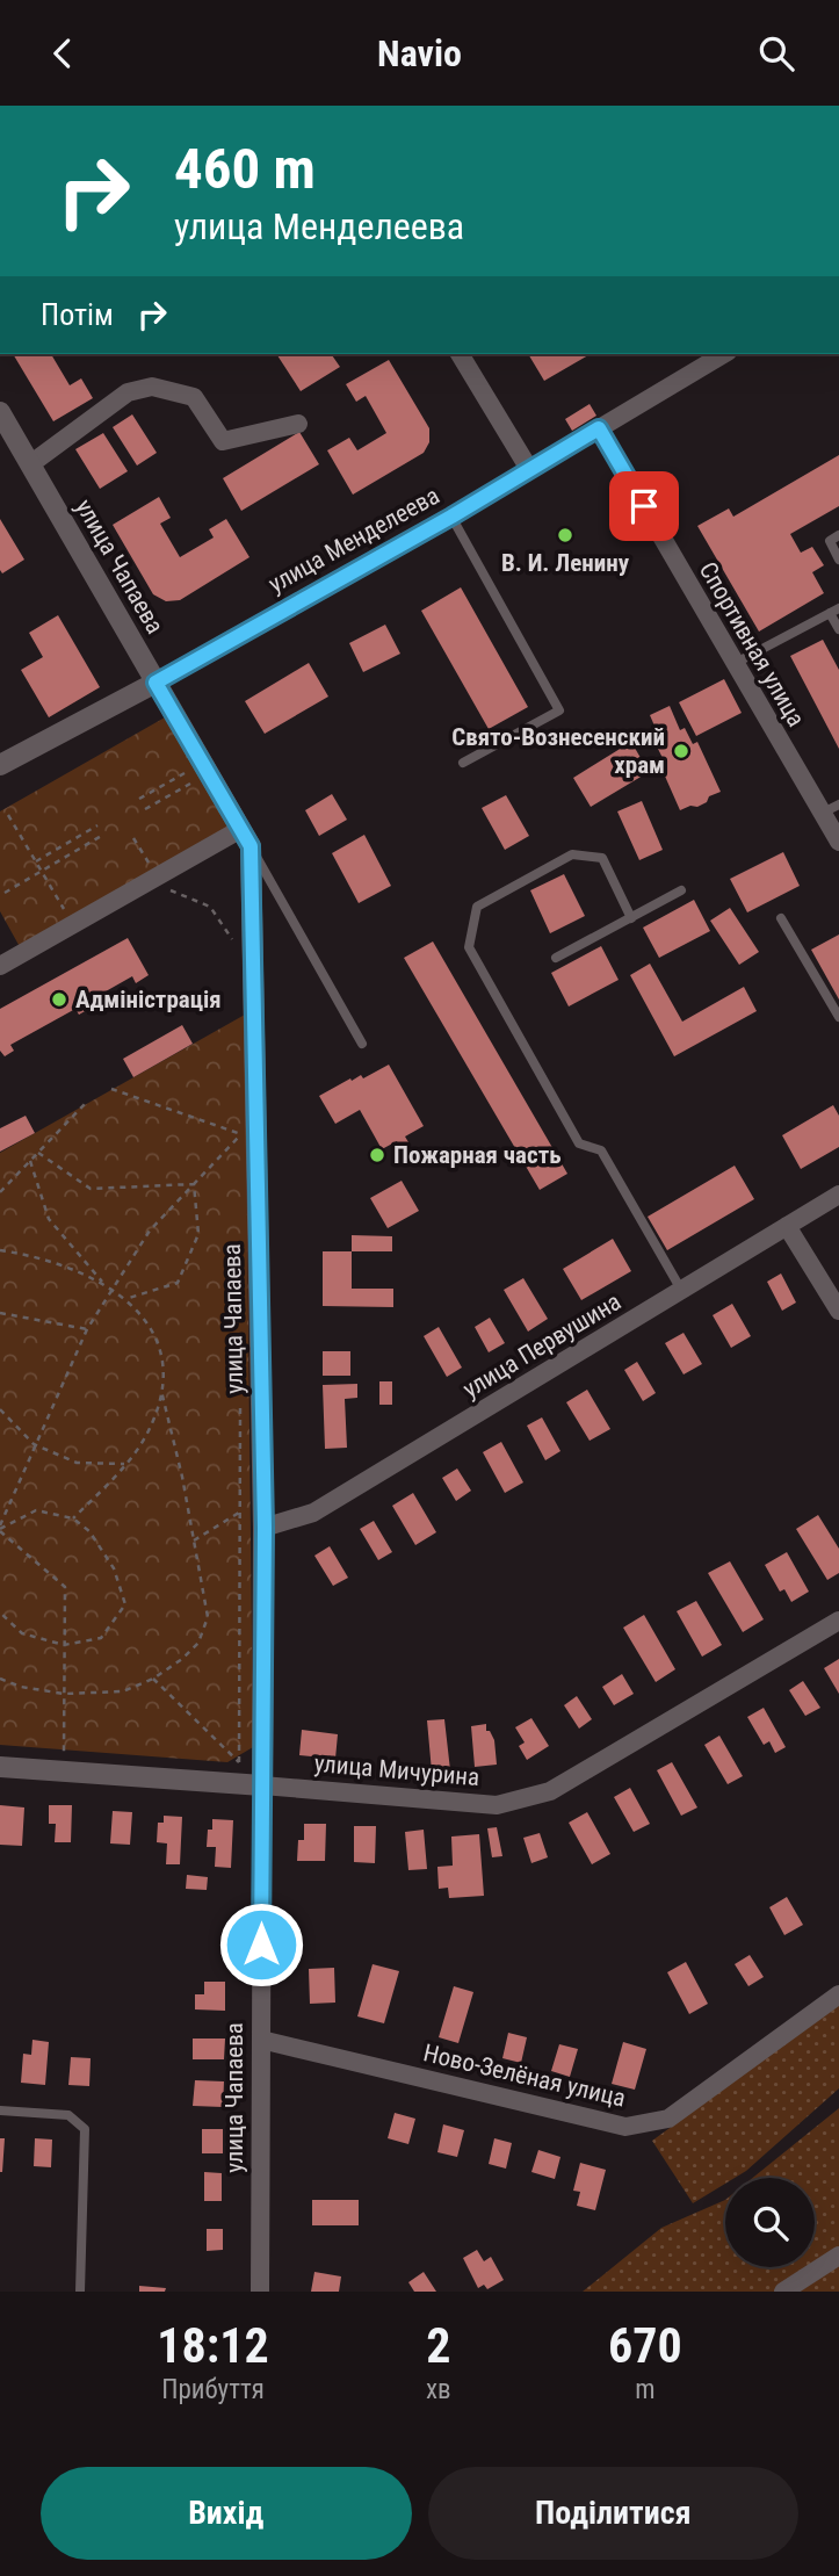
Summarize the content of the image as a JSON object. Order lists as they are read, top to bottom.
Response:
{
  "streets": {
    "main road": ["улица Менделеева", "улица Чапаева", "улица Мичурина"],
    "street": ["Спортивная улица", "улица Первушина", "Ново-Зелёная улица"]
  },
  "crossings": [
    ["улица Менделеева", "улица Чапаева"],
    ["улица Менделеева", "Спортивная улица"],
    ["улица Чапаева", "улица Первушина"],
    ["улица Чапаева", "улица Мичурина"],
    ["улица Чапаева", "Ново-Зелёная улица"]
  ],
  "places": [
    "В. И. Ленину",
    "Свято-Вознесенский храм",
    "Адміністрація",
    "Пожарная часть"
  ],
  "page": {
    "header": "Navio",
    "turn": ["460 m", "улица Менделеева"],
    "then": "Потім",
    "eta": [
      "18:12",
      "Прибуття",
      "2",
      "хв",
      "670",
      "m"
    ],
    "buttons": ["Вихід", "Поділитися"]
  }
}
